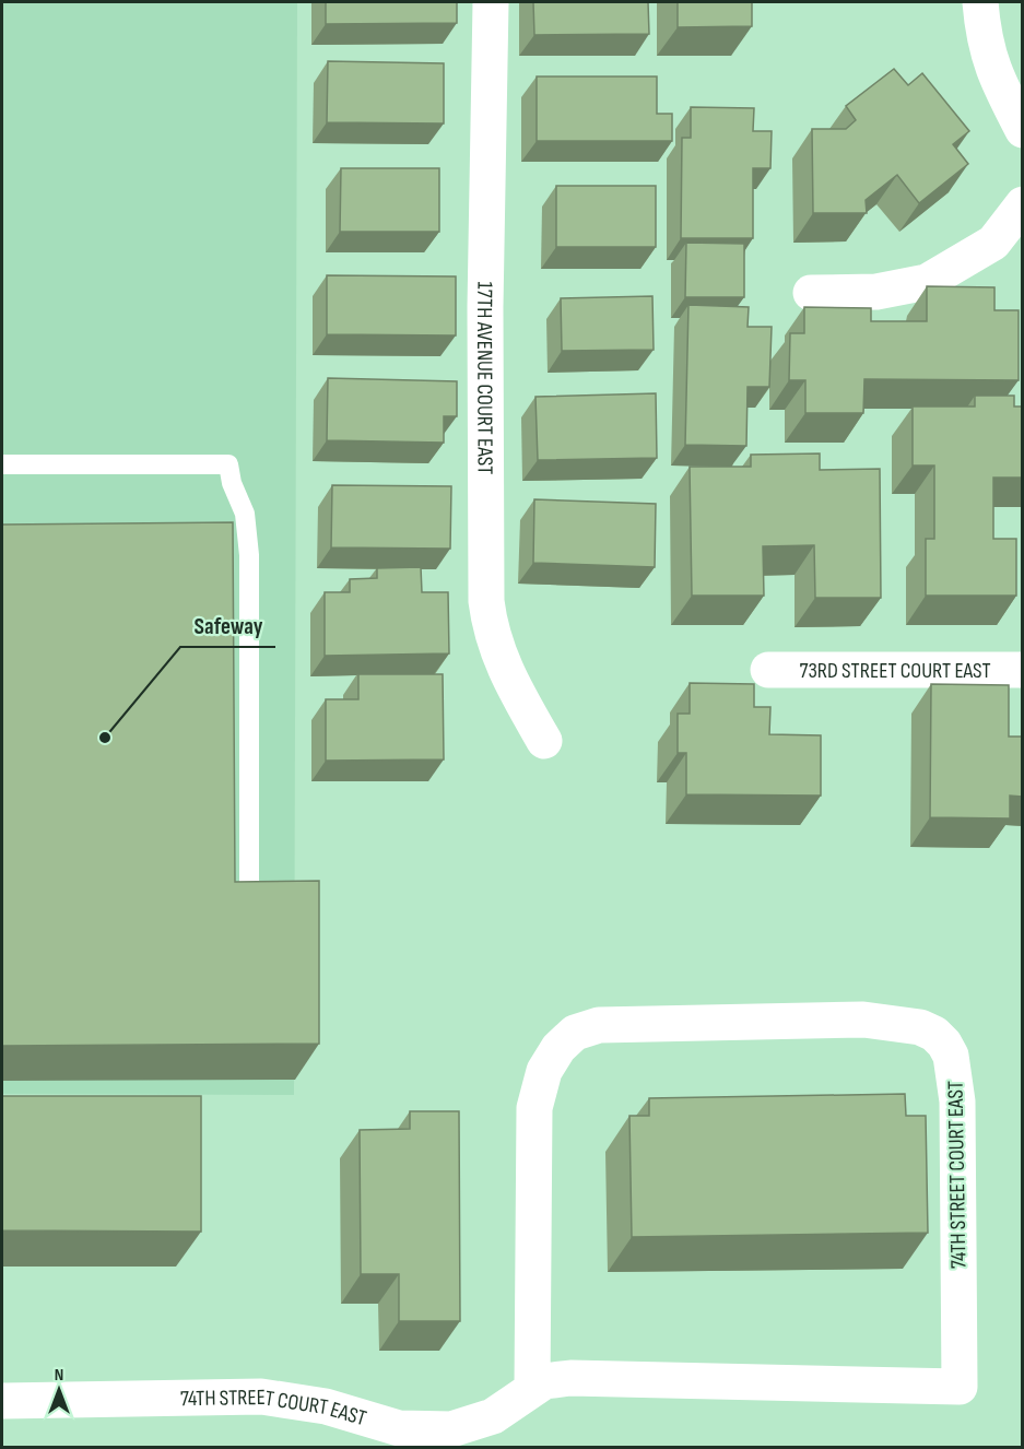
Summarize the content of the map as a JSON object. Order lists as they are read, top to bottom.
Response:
{
  "streets": {
    "street": ["17TH AVENUE COURT EAST", "73RD STREET COURT EAST", "74TH STREET COURT EAST"]
  },
  "places": ["Safeway"],
  "north": "top"
}
